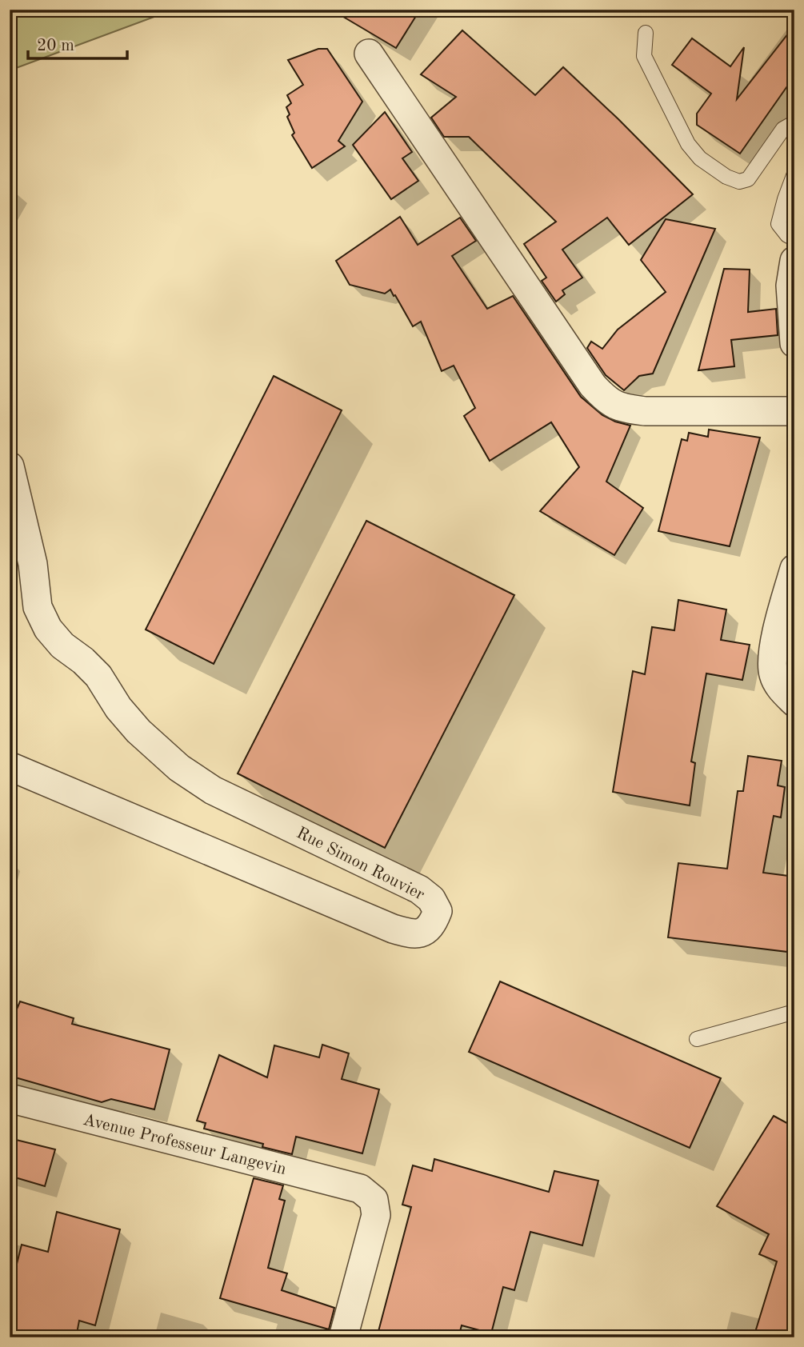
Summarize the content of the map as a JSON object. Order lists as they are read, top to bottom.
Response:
{
  "streets": {
    "street": ["Rue Simon Rouvier", "Avenue Professeur Langevin"]
  },
  "scale_bar": "20 m"
}
